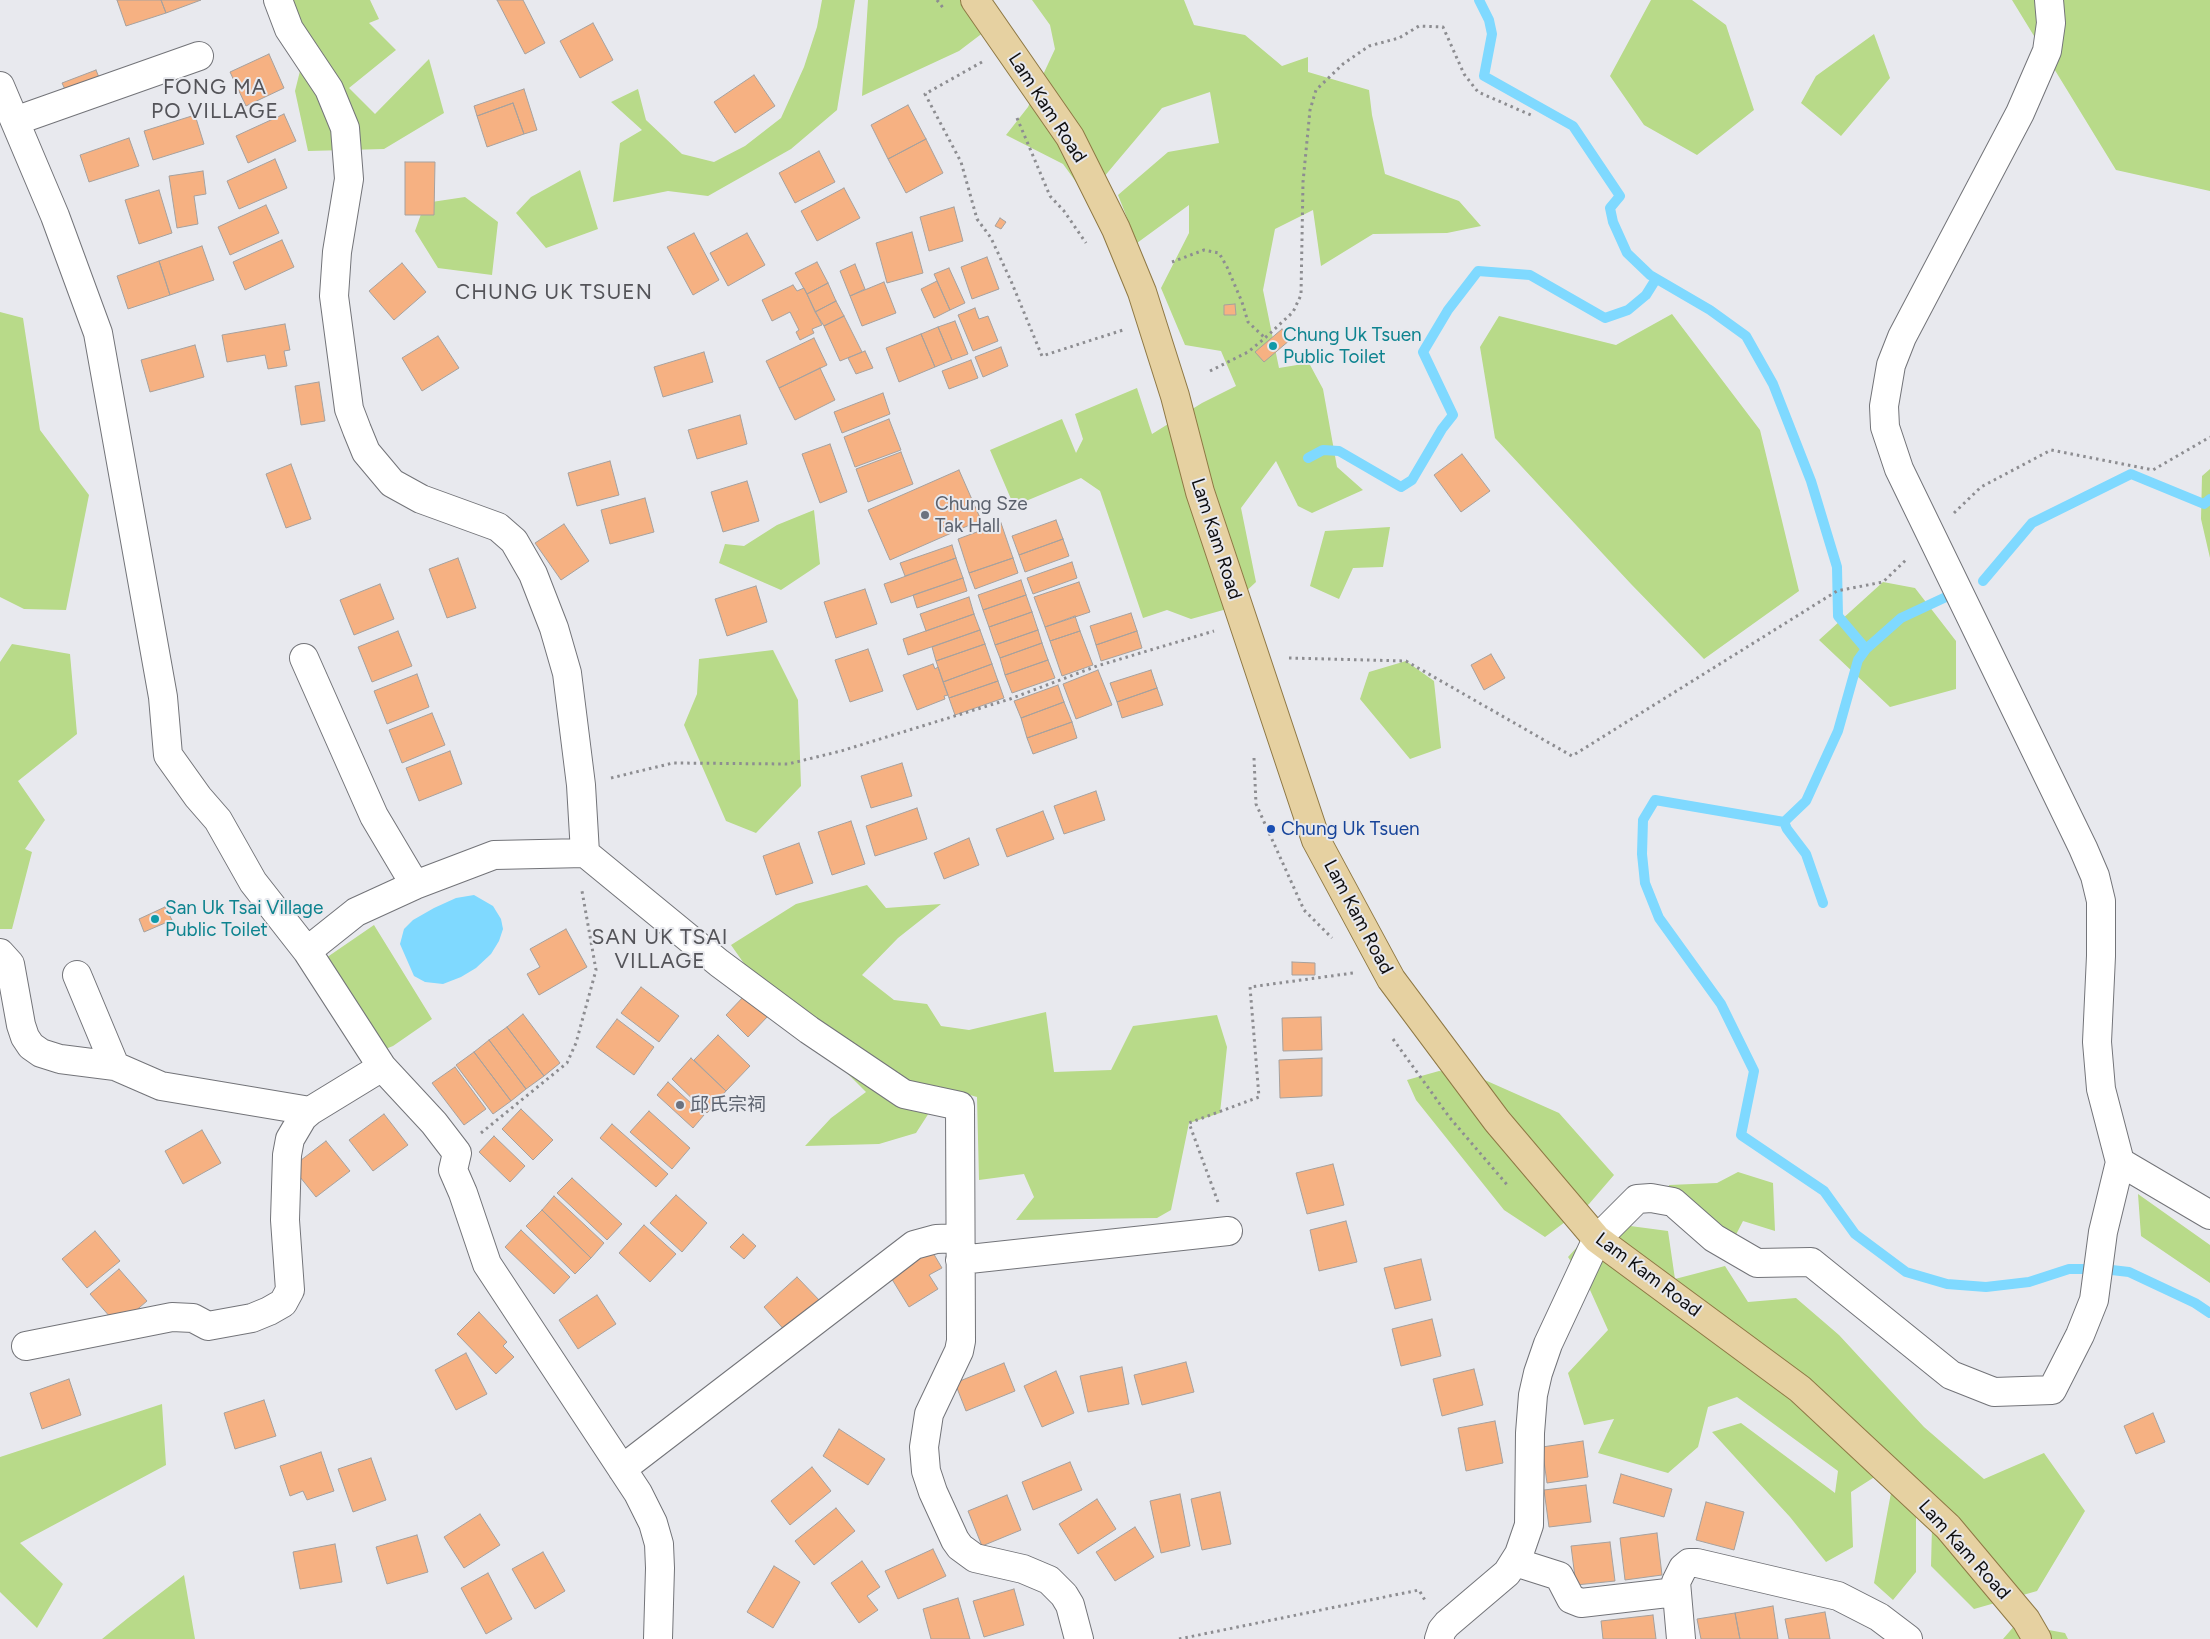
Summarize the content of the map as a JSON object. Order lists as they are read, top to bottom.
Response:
{
  "streets": {
    "main road": ["Lam Kam Road"]
  },
  "districts": ["FONG MA PO VILLAGE", "CHUNG UK TSUEN", "SAN UK TSAI VILLAGE"],
  "places": [
    "Chung Uk Tsuen Public Toilet",
    "Chung Sze Tak Hall",
    "Chung Uk Tsuen",
    "San Uk Tsai Village Public Toilet",
    "邱氏宗祠"
  ]
}
